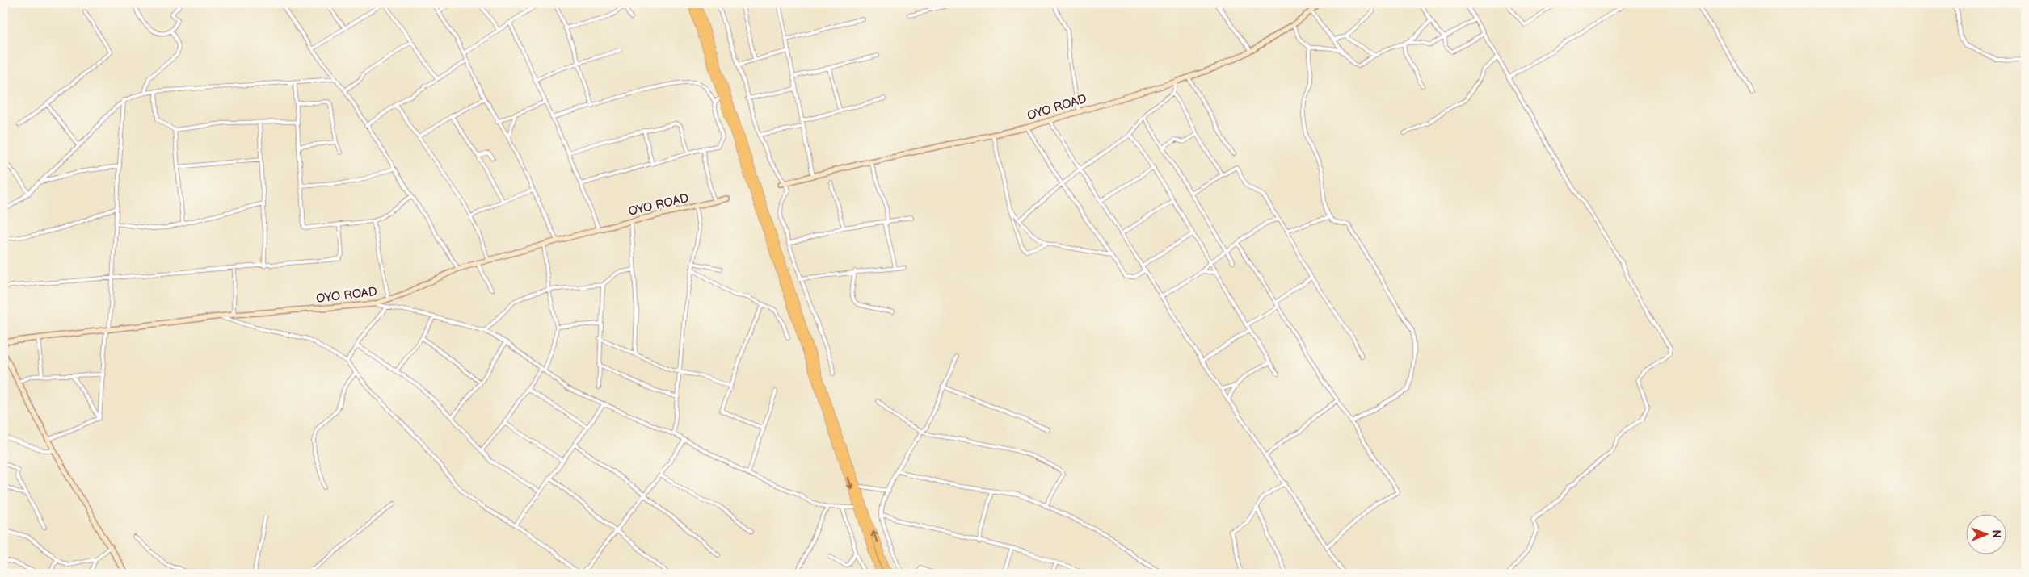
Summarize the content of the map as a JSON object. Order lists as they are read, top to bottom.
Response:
{
  "streets": {
    "street": ["OYO ROAD"]
  },
  "north": "right"
}
